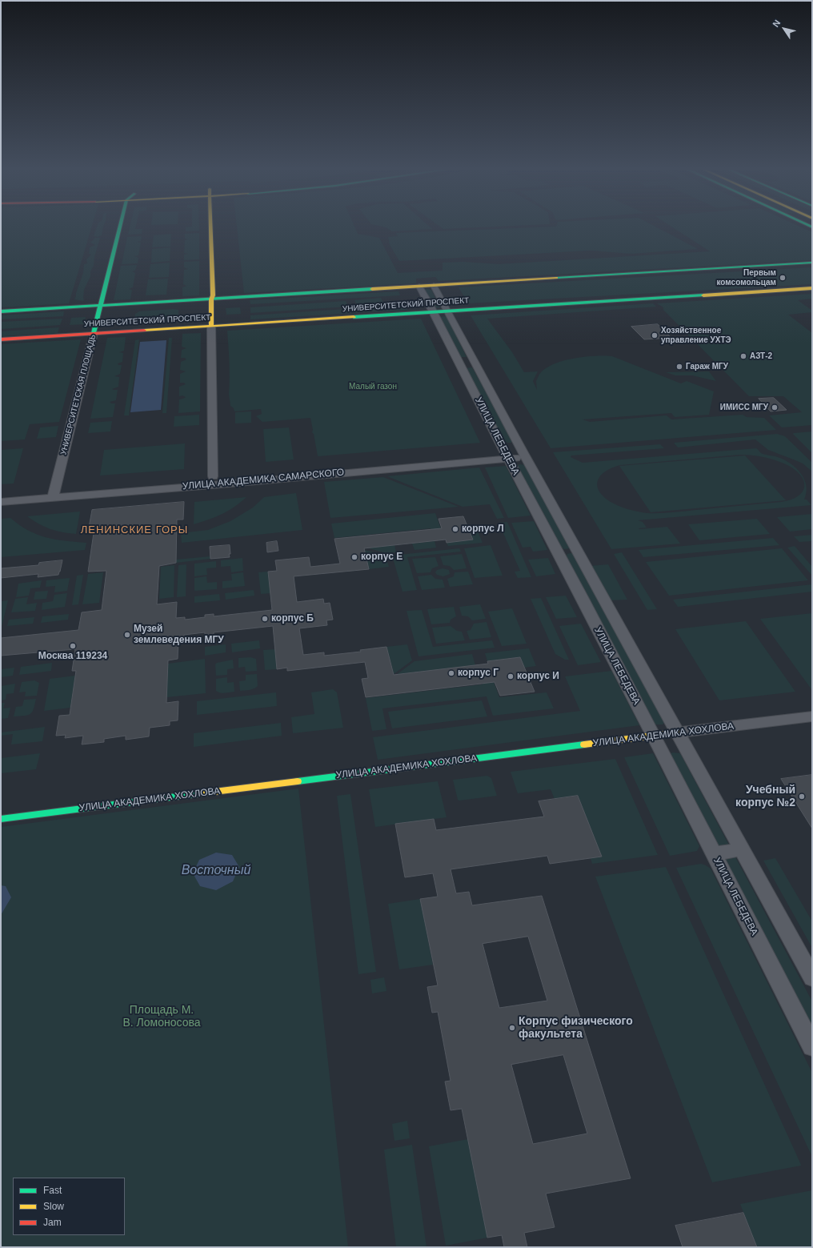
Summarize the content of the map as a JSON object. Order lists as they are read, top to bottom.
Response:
{
  "streets": {
    "main road": ["УНИВЕРСИТЕТСКИЙ ПРОСПЕКТ", "УНИВЕРСИТЕТСКАЯ ПЛОЩАДЬ", "УЛИЦА АКАДЕМИКА ХОХЛОВА"],
    "street": ["УЛИЦА ЛЕБЕДЕВА", "УЛИЦА АКАДЕМИКА САМАРСКОГО"]
  },
  "crossings": [
    ["УНИВЕРСИТЕТСКИЙ ПРОСПЕКТ", "УНИВЕРСИТЕТСКАЯ ПЛОЩАДЬ"],
    ["УНИВЕРСИТЕТСКИЙ ПРОСПЕКТ", "УЛИЦА ЛЕБЕДЕВА"],
    ["УНИВЕРСИТЕТСКАЯ ПЛОЩАДЬ", "УЛИЦА АКАДЕМИКА САМАРСКОГО"],
    ["УЛИЦА ЛЕБЕДЕВА", "УЛИЦА АКАДЕМИКА САМАРСКОГО"],
    ["УЛИЦА ЛЕБЕДЕВА", "УЛИЦА АКАДЕМИКА ХОХЛОВА"]
  ],
  "districts": ["ЛЕНИНСКИЕ ГОРЫ"],
  "water": ["Восточный"],
  "parks": ["Малый газон", "Площадь М. В. Ломоносова"],
  "places": [
    "Первым комсомольцам",
    "Хозяйственное управление УХТЭ",
    "АЗТ-2",
    "Гараж МГУ",
    "ИМИСС МГУ",
    "корпус Л",
    "корпус Е",
    "корпус Б",
    "Музей землеведения МГУ",
    "Москва 119234",
    "корпус Г",
    "корпус И",
    "Учебный корпус №2",
    "Корпус физического факультета"
  ],
  "legend": ["Fast", "Slow", "Jam"],
  "north": "top left"
}
